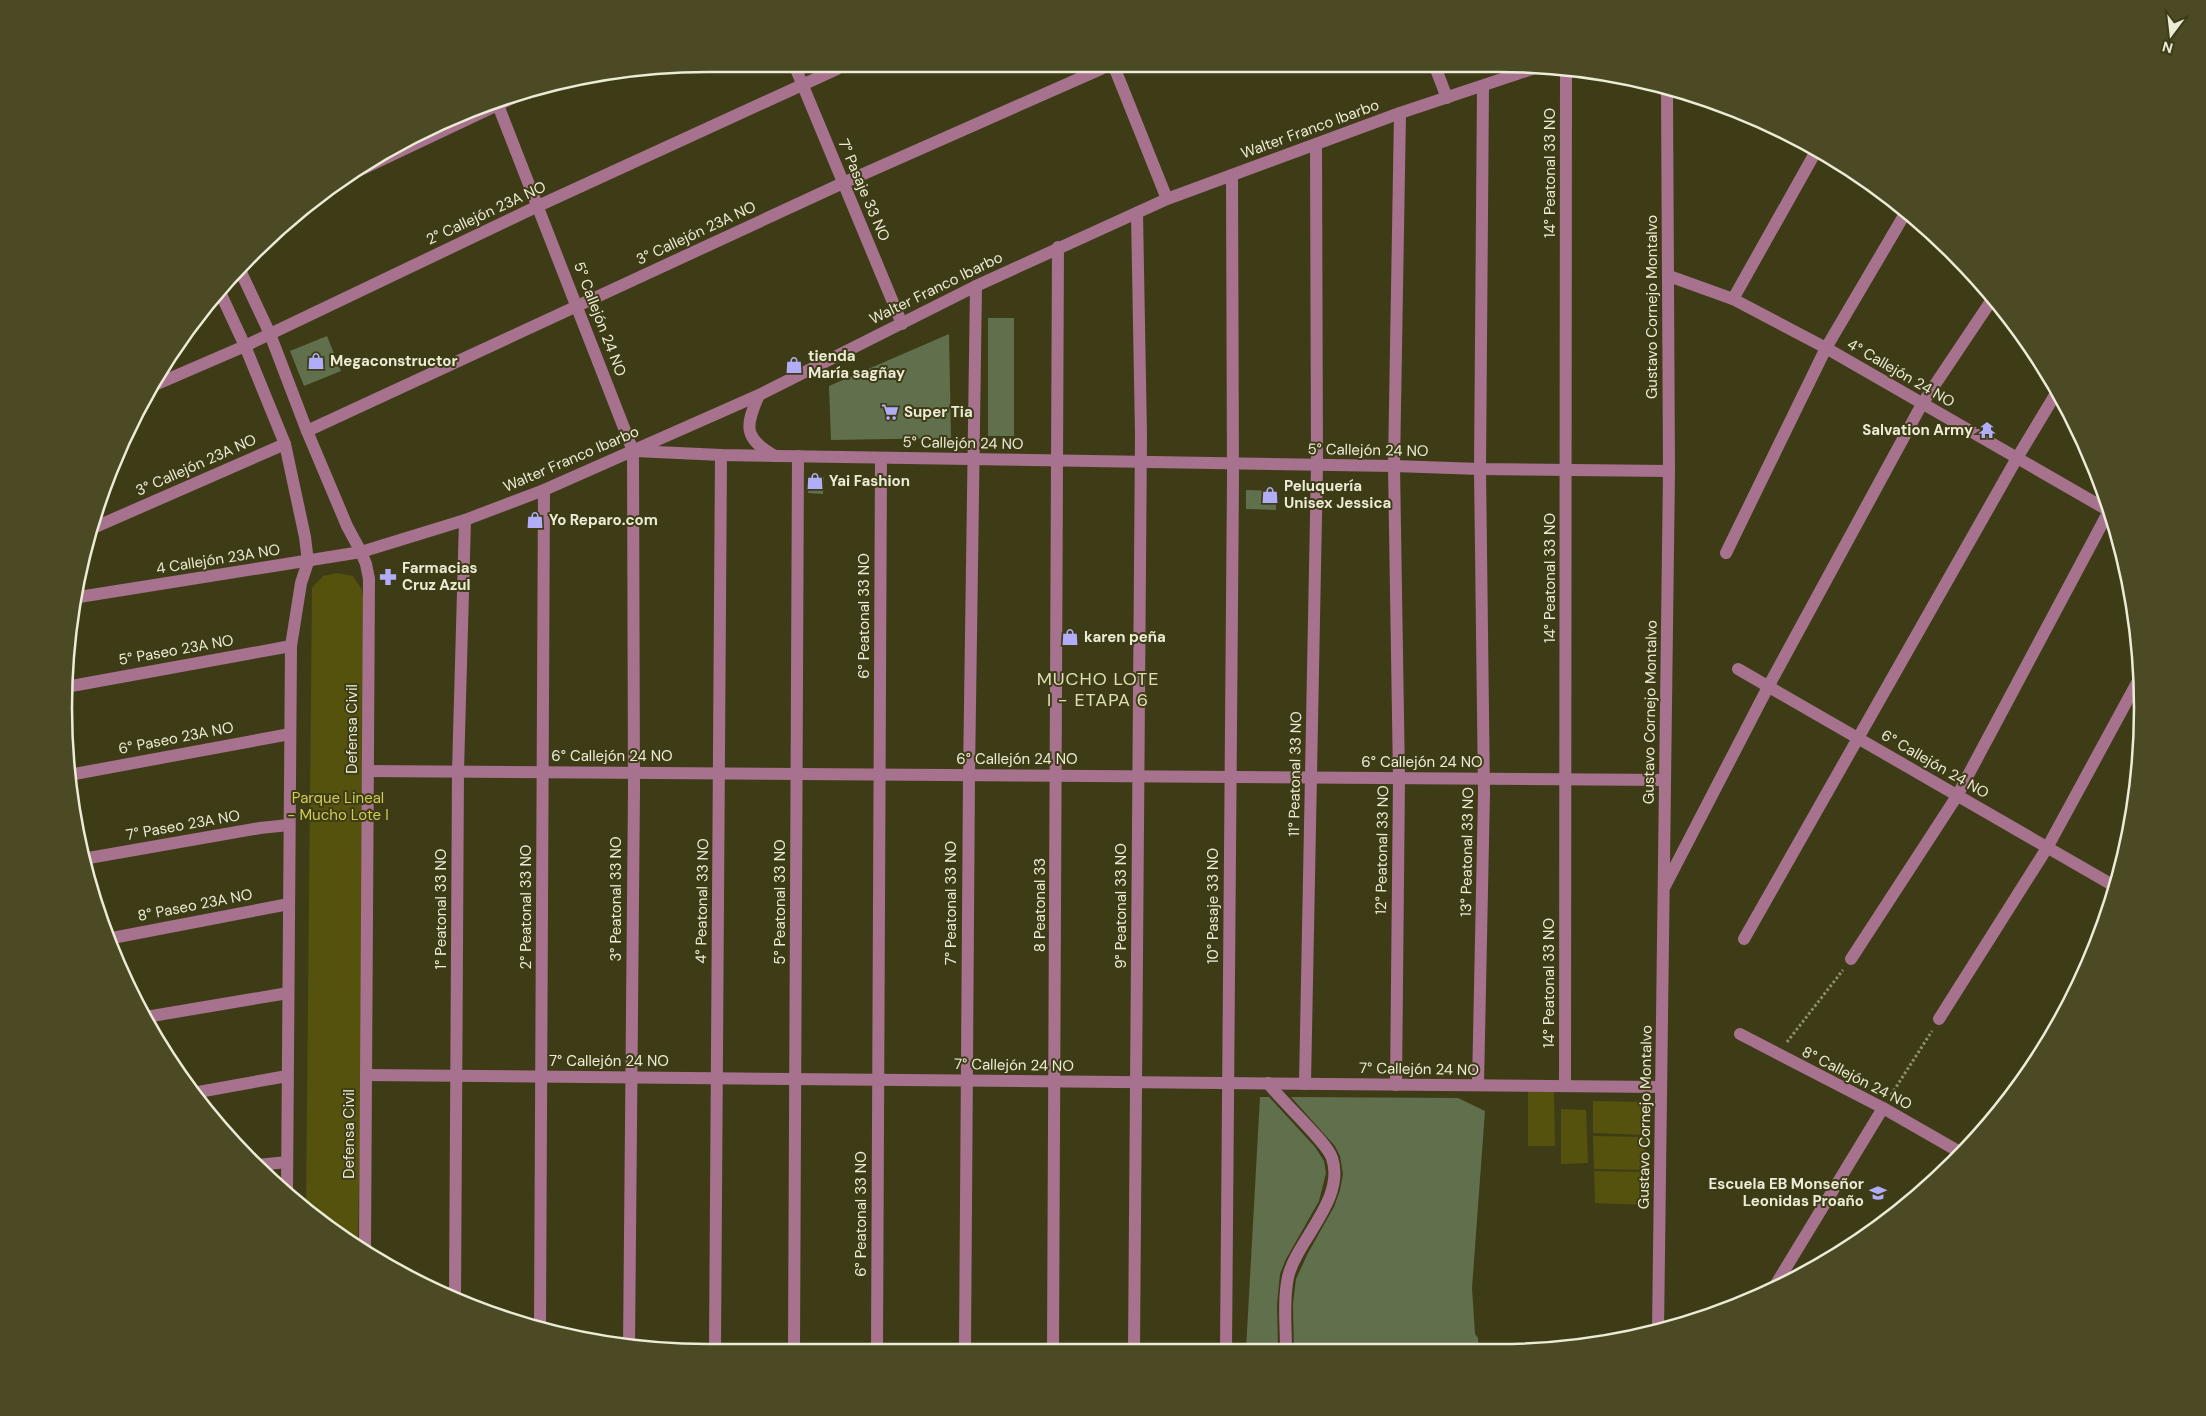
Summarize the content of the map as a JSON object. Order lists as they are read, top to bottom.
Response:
{
  "streets": {
    "street": [
      "Walter Franco Ibarbo",
      "14° Peatonal 33 NO",
      "7° Pasaje 33 NO",
      "2° Callejón 23A NO",
      "3° Callejón 23A NO",
      "Gustavo Cornejo Montalvo",
      "5° Callejón 24 NO",
      "4° Callejón 24 NO",
      "4 Callejón 23A NO",
      "6° Peatonal 33 NO",
      "5° Paseo 23A NO",
      "Defensa Civil",
      "6° Paseo 23A NO",
      "6° Callejón 24 NO",
      "11° Peatonal 33 NO",
      "7° Paseo 23A NO",
      "12° Peatonal 33 NO",
      "13° Peatonal 33 NO",
      "3° Peatonal 33 NO",
      "4° Peatonal 33 NO",
      "5° Peatonal 33 NO",
      "7° Peatonal 33 NO",
      "8° Paseo 23A NO",
      "8 Peatonal 33",
      "9° Peatonal 33 NO",
      "10° Pasaje 33 NO",
      "2° Peatonal 33 NO",
      "1° Peatonal 33 NO",
      "7° Callejón 24 NO",
      "8° Callejón 24 NO"
    ]
  },
  "crossings": [
    ["Walter Franco Ibarbo", "7° Pasaje 33 NO"],
    ["Walter Franco Ibarbo", "5° Callejón 24 NO"],
    ["Walter Franco Ibarbo", "4 Callejón 23A NO"],
    ["Walter Franco Ibarbo", "Defensa Civil"],
    ["Walter Franco Ibarbo", "11° Peatonal 33 NO"],
    ["Walter Franco Ibarbo", "12° Peatonal 33 NO"],
    ["Walter Franco Ibarbo", "13° Peatonal 33 NO"],
    ["Walter Franco Ibarbo", "3° Peatonal 33 NO"],
    ["Walter Franco Ibarbo", "7° Peatonal 33 NO"],
    ["Walter Franco Ibarbo", "8 Peatonal 33"],
    ["Walter Franco Ibarbo", "9° Peatonal 33 NO"],
    ["Walter Franco Ibarbo", "10° Pasaje 33 NO"],
    ["Walter Franco Ibarbo", "2° Peatonal 33 NO"],
    ["Walter Franco Ibarbo", "1° Peatonal 33 NO"],
    ["14° Peatonal 33 NO", "5° Callejón 24 NO"],
    ["14° Peatonal 33 NO", "6° Callejón 24 NO"],
    ["14° Peatonal 33 NO", "7° Callejón 24 NO"],
    ["7° Pasaje 33 NO", "2° Callejón 23A NO"],
    ["7° Pasaje 33 NO", "3° Callejón 23A NO"],
    ["2° Callejón 23A NO", "5° Callejón 24 NO"],
    ["2° Callejón 23A NO", "Defensa Civil"],
    ["3° Callejón 23A NO", "5° Callejón 24 NO"],
    ["3° Callejón 23A NO", "Defensa Civil"],
    ["Gustavo Cornejo Montalvo", "5° Callejón 24 NO"],
    ["Gustavo Cornejo Montalvo", "4° Callejón 24 NO"],
    ["Gustavo Cornejo Montalvo", "6° Callejón 24 NO"],
    ["Gustavo Cornejo Montalvo", "7° Callejón 24 NO"],
    ["5° Callejón 24 NO", "6° Peatonal 33 NO"],
    ["5° Callejón 24 NO", "11° Peatonal 33 NO"],
    ["5° Callejón 24 NO", "12° Peatonal 33 NO"],
    ["5° Callejón 24 NO", "13° Peatonal 33 NO"],
    ["5° Callejón 24 NO", "3° Peatonal 33 NO"],
    ["5° Callejón 24 NO", "4° Peatonal 33 NO"],
    ["5° Callejón 24 NO", "5° Peatonal 33 NO"],
    ["5° Callejón 24 NO", "7° Peatonal 33 NO"],
    ["5° Callejón 24 NO", "8 Peatonal 33"],
    ["5° Callejón 24 NO", "9° Peatonal 33 NO"],
    ["5° Callejón 24 NO", "10° Pasaje 33 NO"],
    ["4 Callejón 23A NO", "Defensa Civil"],
    ["6° Peatonal 33 NO", "6° Callejón 24 NO"],
    ["6° Peatonal 33 NO", "7° Callejón 24 NO"],
    ["Defensa Civil", "6° Callejón 24 NO"],
    ["Defensa Civil", "7° Callejón 24 NO"],
    ["6° Callejón 24 NO", "11° Peatonal 33 NO"],
    ["6° Callejón 24 NO", "12° Peatonal 33 NO"],
    ["6° Callejón 24 NO", "13° Peatonal 33 NO"],
    ["6° Callejón 24 NO", "3° Peatonal 33 NO"],
    ["6° Callejón 24 NO", "4° Peatonal 33 NO"],
    ["6° Callejón 24 NO", "5° Peatonal 33 NO"],
    ["6° Callejón 24 NO", "7° Peatonal 33 NO"],
    ["6° Callejón 24 NO", "8 Peatonal 33"],
    ["6° Callejón 24 NO", "9° Peatonal 33 NO"],
    ["6° Callejón 24 NO", "10° Pasaje 33 NO"],
    ["6° Callejón 24 NO", "2° Peatonal 33 NO"],
    ["6° Callejón 24 NO", "1° Peatonal 33 NO"],
    ["11° Peatonal 33 NO", "7° Callejón 24 NO"],
    ["12° Peatonal 33 NO", "7° Callejón 24 NO"],
    ["13° Peatonal 33 NO", "7° Callejón 24 NO"],
    ["3° Peatonal 33 NO", "7° Callejón 24 NO"],
    ["4° Peatonal 33 NO", "7° Callejón 24 NO"],
    ["5° Peatonal 33 NO", "7° Callejón 24 NO"],
    ["7° Peatonal 33 NO", "7° Callejón 24 NO"],
    ["8 Peatonal 33", "7° Callejón 24 NO"],
    ["9° Peatonal 33 NO", "7° Callejón 24 NO"],
    ["10° Pasaje 33 NO", "7° Callejón 24 NO"],
    ["2° Peatonal 33 NO", "7° Callejón 24 NO"],
    ["1° Peatonal 33 NO", "7° Callejón 24 NO"]
  ],
  "districts": ["MUCHO LOTE I - ETAPA 6"],
  "parks": ["Parque Lineal - Mucho Lote I"],
  "places": {
    "shop": [
      "Megaconstructor",
      "tienda María sagñay",
      "Yai Fashion",
      "Peluquería Unisex Jessica",
      "Yo Reparo.com",
      "karen peña"
    ],
    "supermarket": ["Super Tia"],
    "temple": ["Salvation Army"],
    "pharmacy": ["Farmacias Cruz Azul"],
    "school or university": ["Escuela EB Monseñor Leonidas Proaño"]
  },
  "north": "bottom"
}
